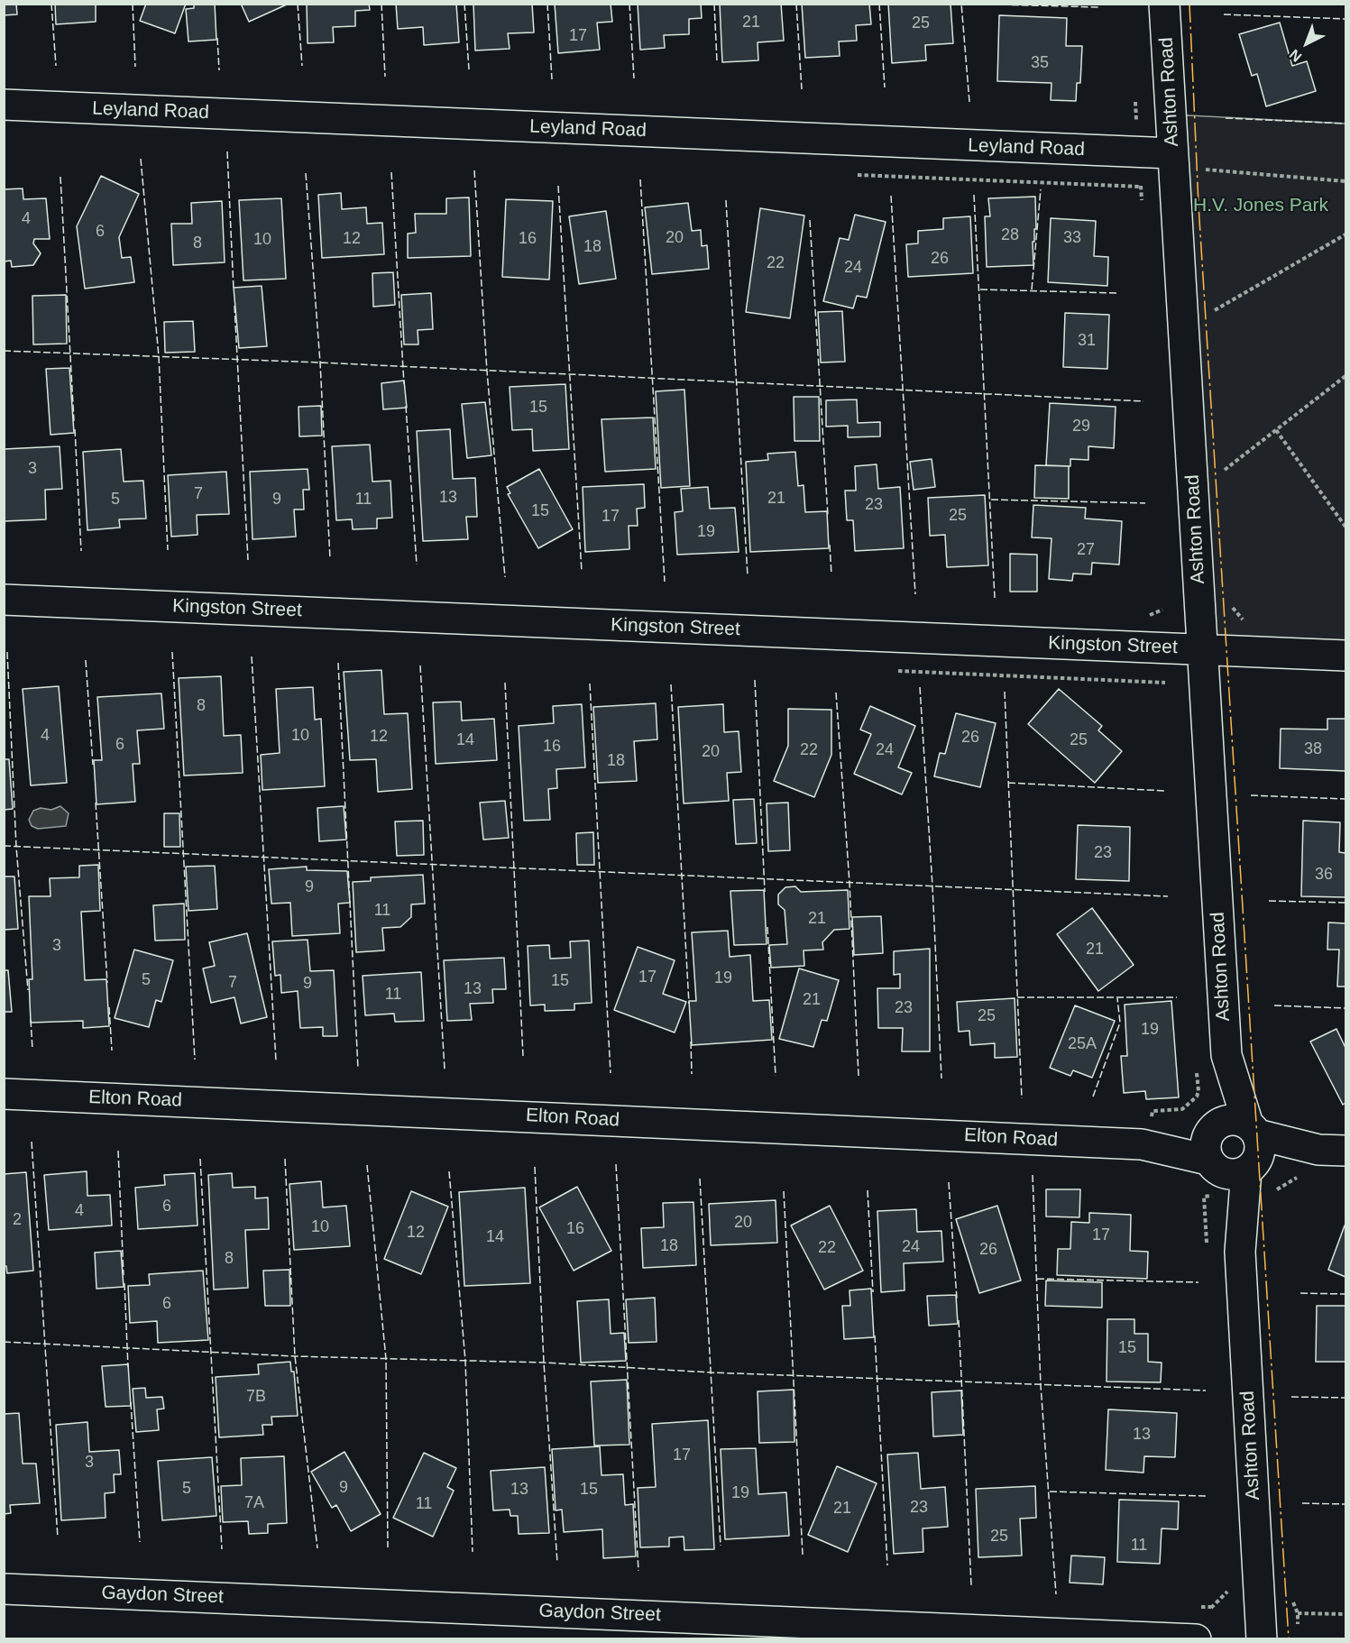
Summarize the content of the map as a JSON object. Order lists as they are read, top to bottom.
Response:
{
  "streets": {
    "street": [
      "Ashton Road",
      "Leyland Road",
      "Kingston Street",
      "Elton Road",
      "Gaydon Street"
    ]
  },
  "crossings": [
    ["Ashton Road", "Leyland Road"],
    ["Ashton Road", "Kingston Street"],
    ["Ashton Road", "Elton Road"]
  ],
  "parks": ["H.V. Jones Park"],
  "house_numbers": [
    "21",
    "25",
    "17",
    "35",
    "4",
    "6",
    "28",
    "20",
    "33",
    "12",
    "16",
    "10",
    "8",
    "18",
    "26",
    "22",
    "24",
    "31",
    "15",
    "29",
    "3",
    "7",
    "13",
    "21",
    "5",
    "9",
    "11",
    "23",
    "15",
    "25",
    "17",
    "19",
    "27",
    "8",
    "4",
    "10",
    "12",
    "26",
    "14",
    "25",
    "6",
    "16",
    "38",
    "22",
    "24",
    "20",
    "18",
    "23",
    "36",
    "9",
    "11",
    "21",
    "3",
    "21",
    "17",
    "19",
    "5",
    "15",
    "7",
    "9",
    "13",
    "11",
    "21",
    "23",
    "25",
    "19",
    "25A",
    "6",
    "4",
    "2",
    "20",
    "10",
    "16",
    "12",
    "17",
    "14",
    "18",
    "24",
    "22",
    "26",
    "8",
    "6",
    "15",
    "7B",
    "13",
    "17",
    "3",
    "9",
    "5",
    "13",
    "15",
    "19",
    "7A",
    "11",
    "23",
    "21",
    "25",
    "11"
  ],
  "north": "bottom left"
}
